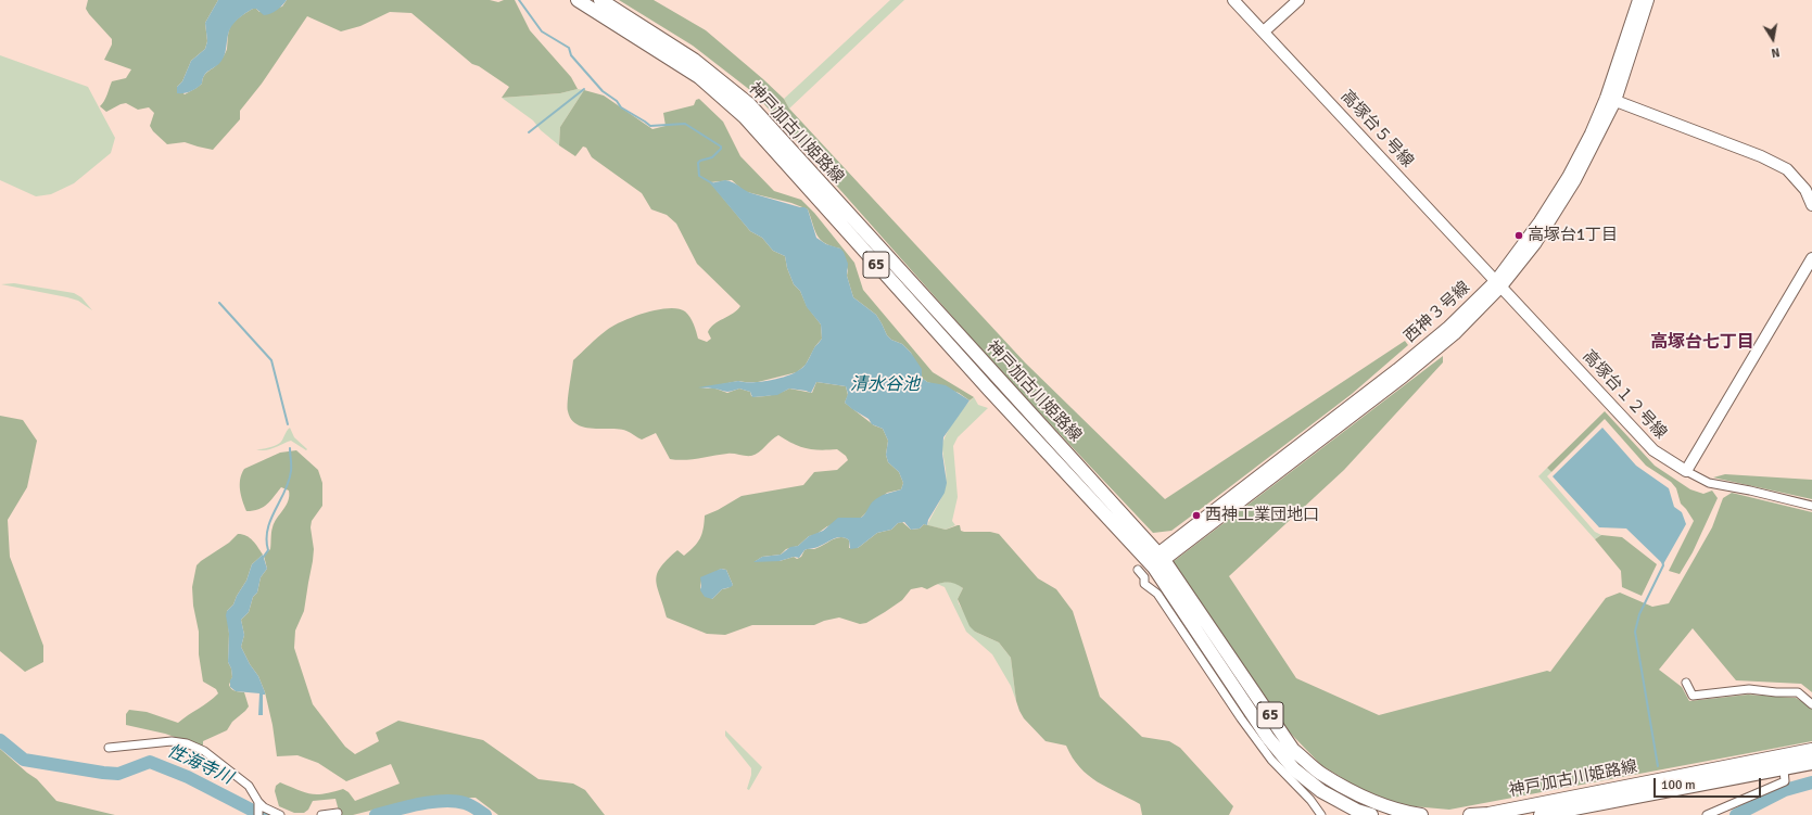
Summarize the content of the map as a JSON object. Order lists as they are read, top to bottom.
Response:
{
  "streets": {
    "main road": ["神戸加古川姫路線", "65"],
    "street": ["高塚台５号線", "西神３号線", "高塚台１２号線"]
  },
  "crossings": [
    ["高塚台５号線", "西神３号線"],
    ["高塚台５号線", "高塚台１２号線"],
    ["神戸加古川姫路線", "西神３号線"],
    ["西神３号線", "高塚台１２号線"]
  ],
  "districts": ["高塚台七丁目"],
  "water": ["清水谷池", "性海寺川"],
  "places": ["高塚台1丁目", "西神工業団地口"],
  "scale_bar": "100 m",
  "north": "bottom"
}
